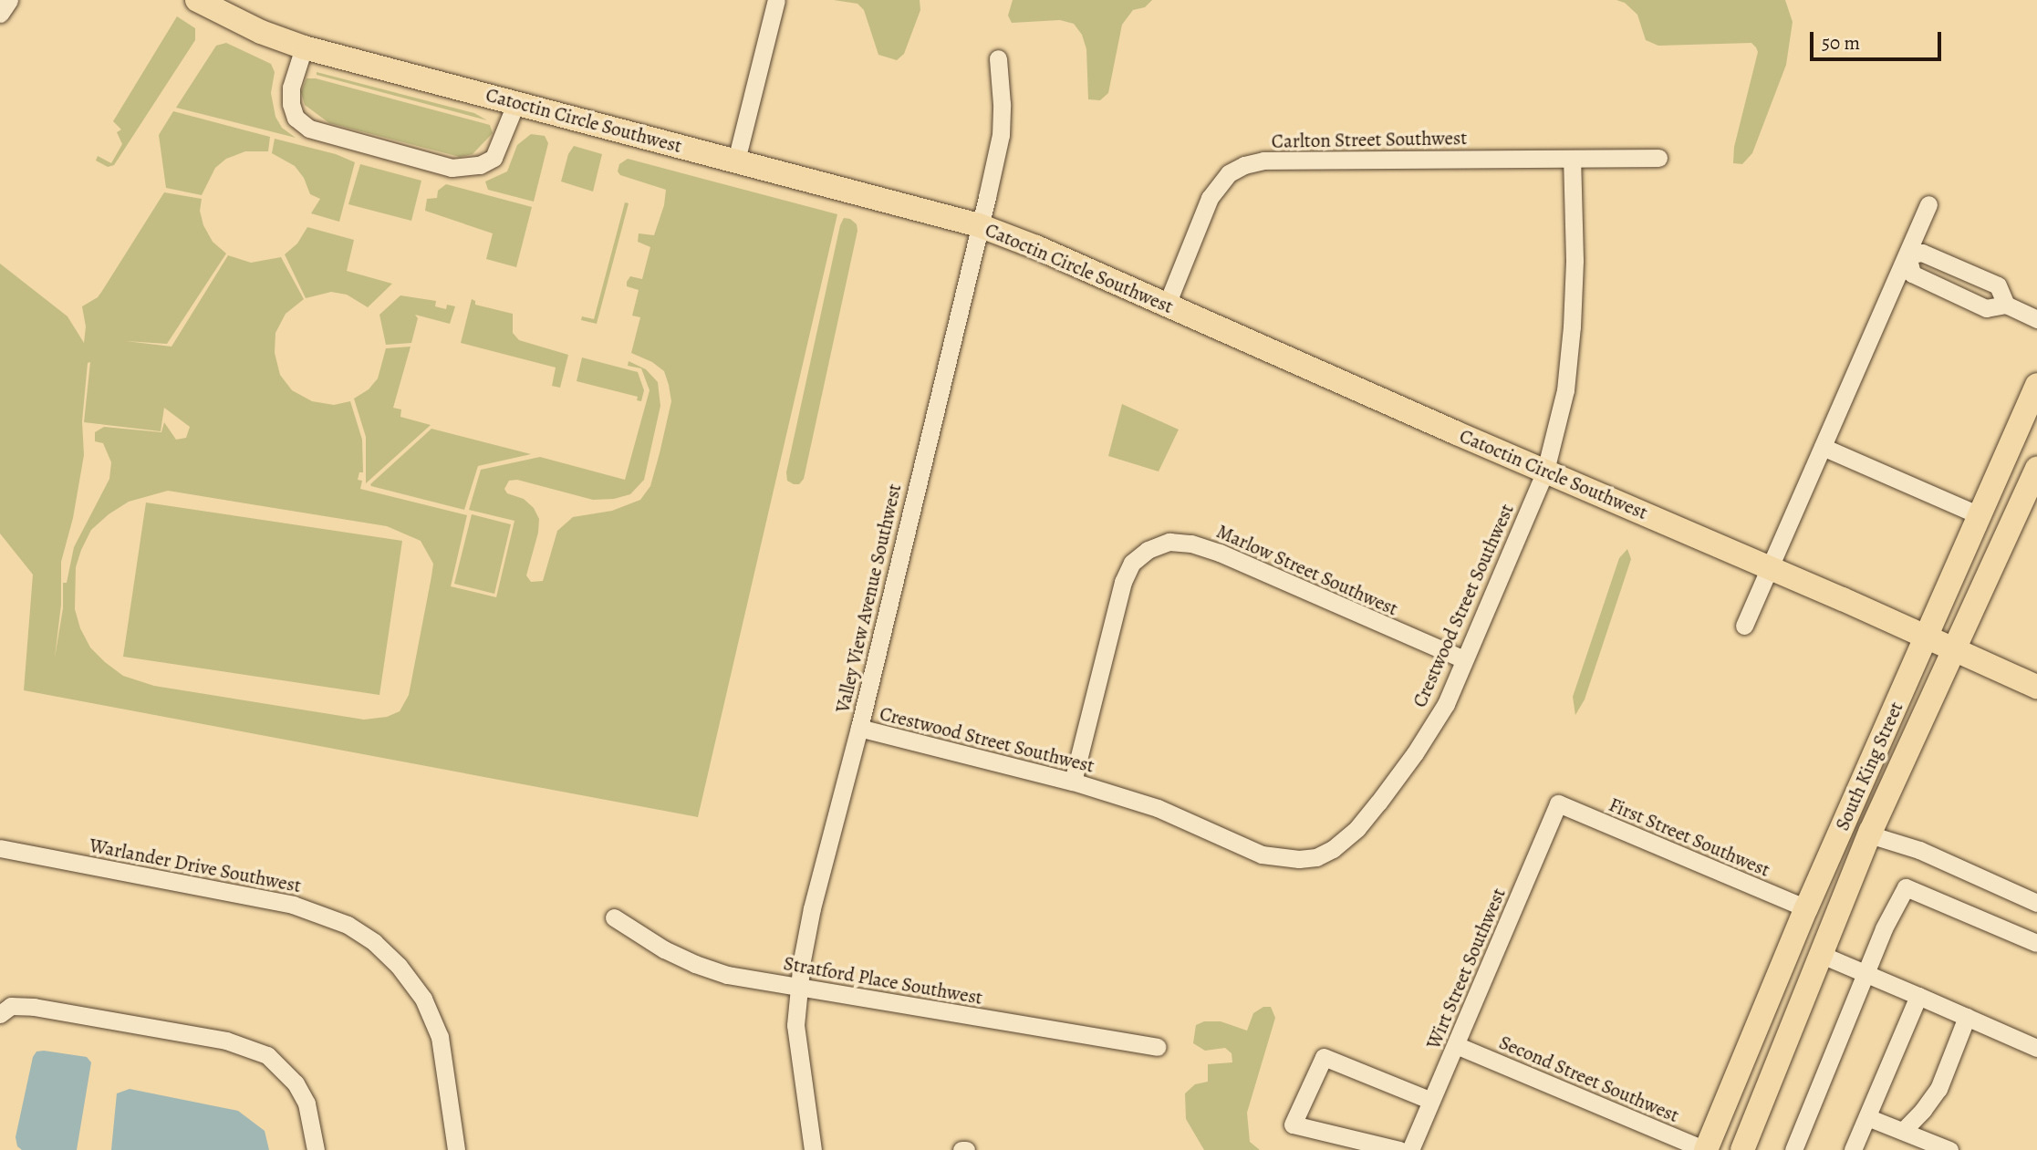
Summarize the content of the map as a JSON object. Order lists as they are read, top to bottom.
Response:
{
  "streets": {
    "main road": ["Catoctin Circle Southwest", "South King Street"],
    "street": [
      "Carlton Street Southwest",
      "Marlow Street Southwest",
      "Valley View Avenue Southwest",
      "Crestwood Street Southwest",
      "First Street Southwest",
      "Warlander Drive Southwest",
      "Wirt Street Southwest",
      "Stratford Place Southwest",
      "Second Street Southwest"
    ]
  },
  "crossings": [
    ["Catoctin Circle Southwest", "Carlton Street Southwest"],
    ["Catoctin Circle Southwest", "Valley View Avenue Southwest"],
    ["Catoctin Circle Southwest", "Crestwood Street Southwest"],
    ["Catoctin Circle Southwest", "South King Street"],
    ["Carlton Street Southwest", "Crestwood Street Southwest"],
    ["Marlow Street Southwest", "Crestwood Street Southwest"],
    ["Valley View Avenue Southwest", "Crestwood Street Southwest"],
    ["Valley View Avenue Southwest", "Stratford Place Southwest"],
    ["South King Street", "First Street Southwest"],
    ["South King Street", "Second Street Southwest"],
    ["First Street Southwest", "Wirt Street Southwest"],
    ["Wirt Street Southwest", "Second Street Southwest"]
  ],
  "scale_bar": "50 m"
}
